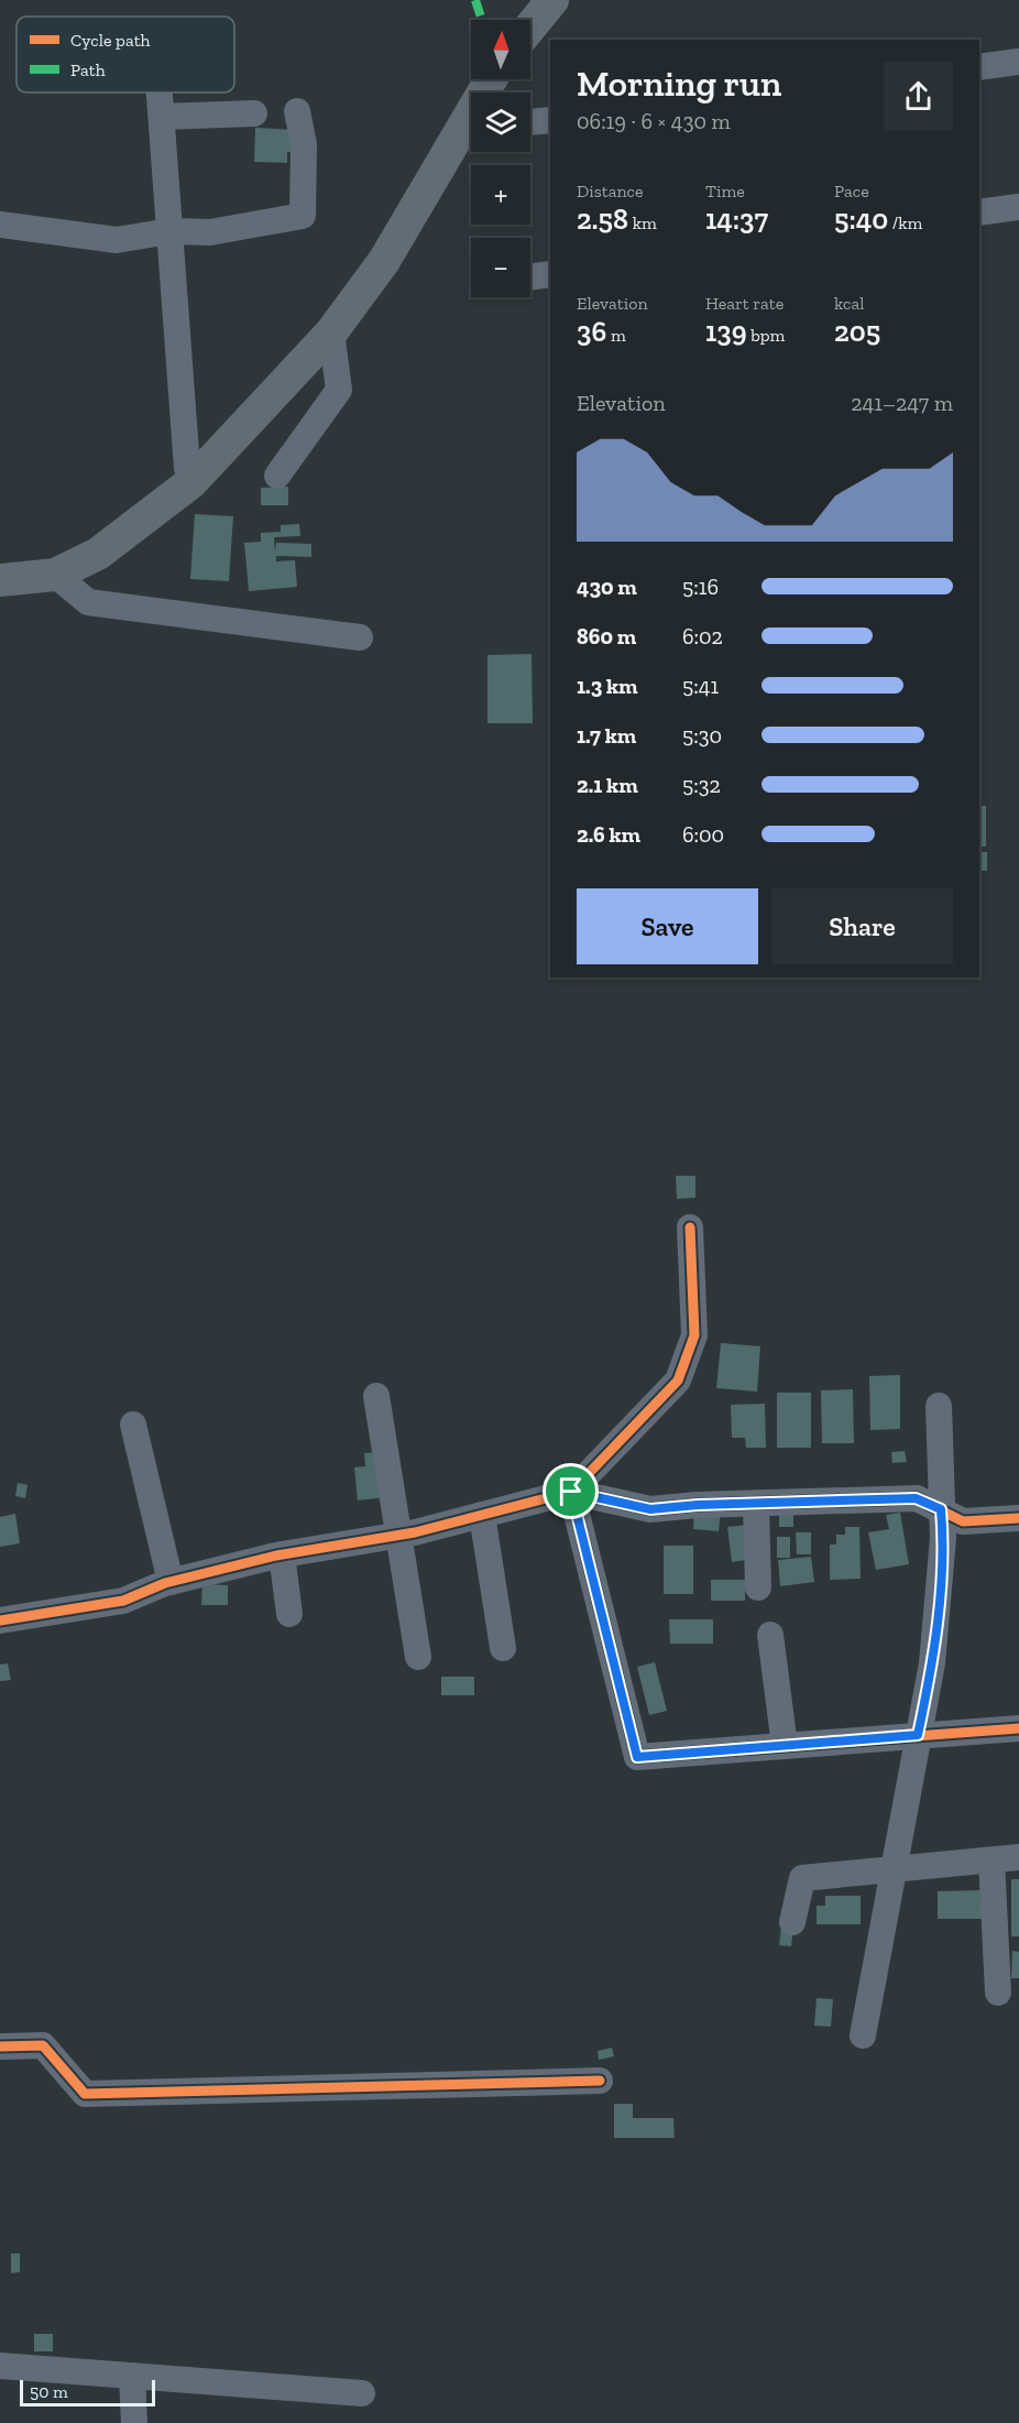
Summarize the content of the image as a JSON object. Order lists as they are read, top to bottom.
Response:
{
  "legend": ["Cycle path", "Path"],
  "scale_bar": "50 m",
  "north": "top",
  "page": {
    "map_buttons": ["+", "−"],
    "heading": ["Morning run", "06:19 · 6 × 430 m"],
    "stats": [
      ["Distance", "2.58 km"],
      ["Time", "14:37"],
      ["Pace", "5:40 /km"],
      ["Elevation", "36 m"],
      ["Heart rate", "139 bpm"],
      ["kcal", "205"]
    ],
    "chart": ["Elevation", "241–247 m"],
    "list": [
      {
        "name": "430 m",
        "note": "5:16"
      },
      {
        "name": "860 m",
        "note": "6:02"
      },
      {
        "name": "1.3 km",
        "note": "5:41"
      },
      {
        "name": "1.7 km",
        "note": "5:30"
      },
      {
        "name": "2.1 km",
        "note": "5:32"
      },
      {
        "name": "2.6 km",
        "note": "6:00"
      }
    ],
    "buttons": ["Save", "Share"],
    "scale": "50 m"
  }
}
